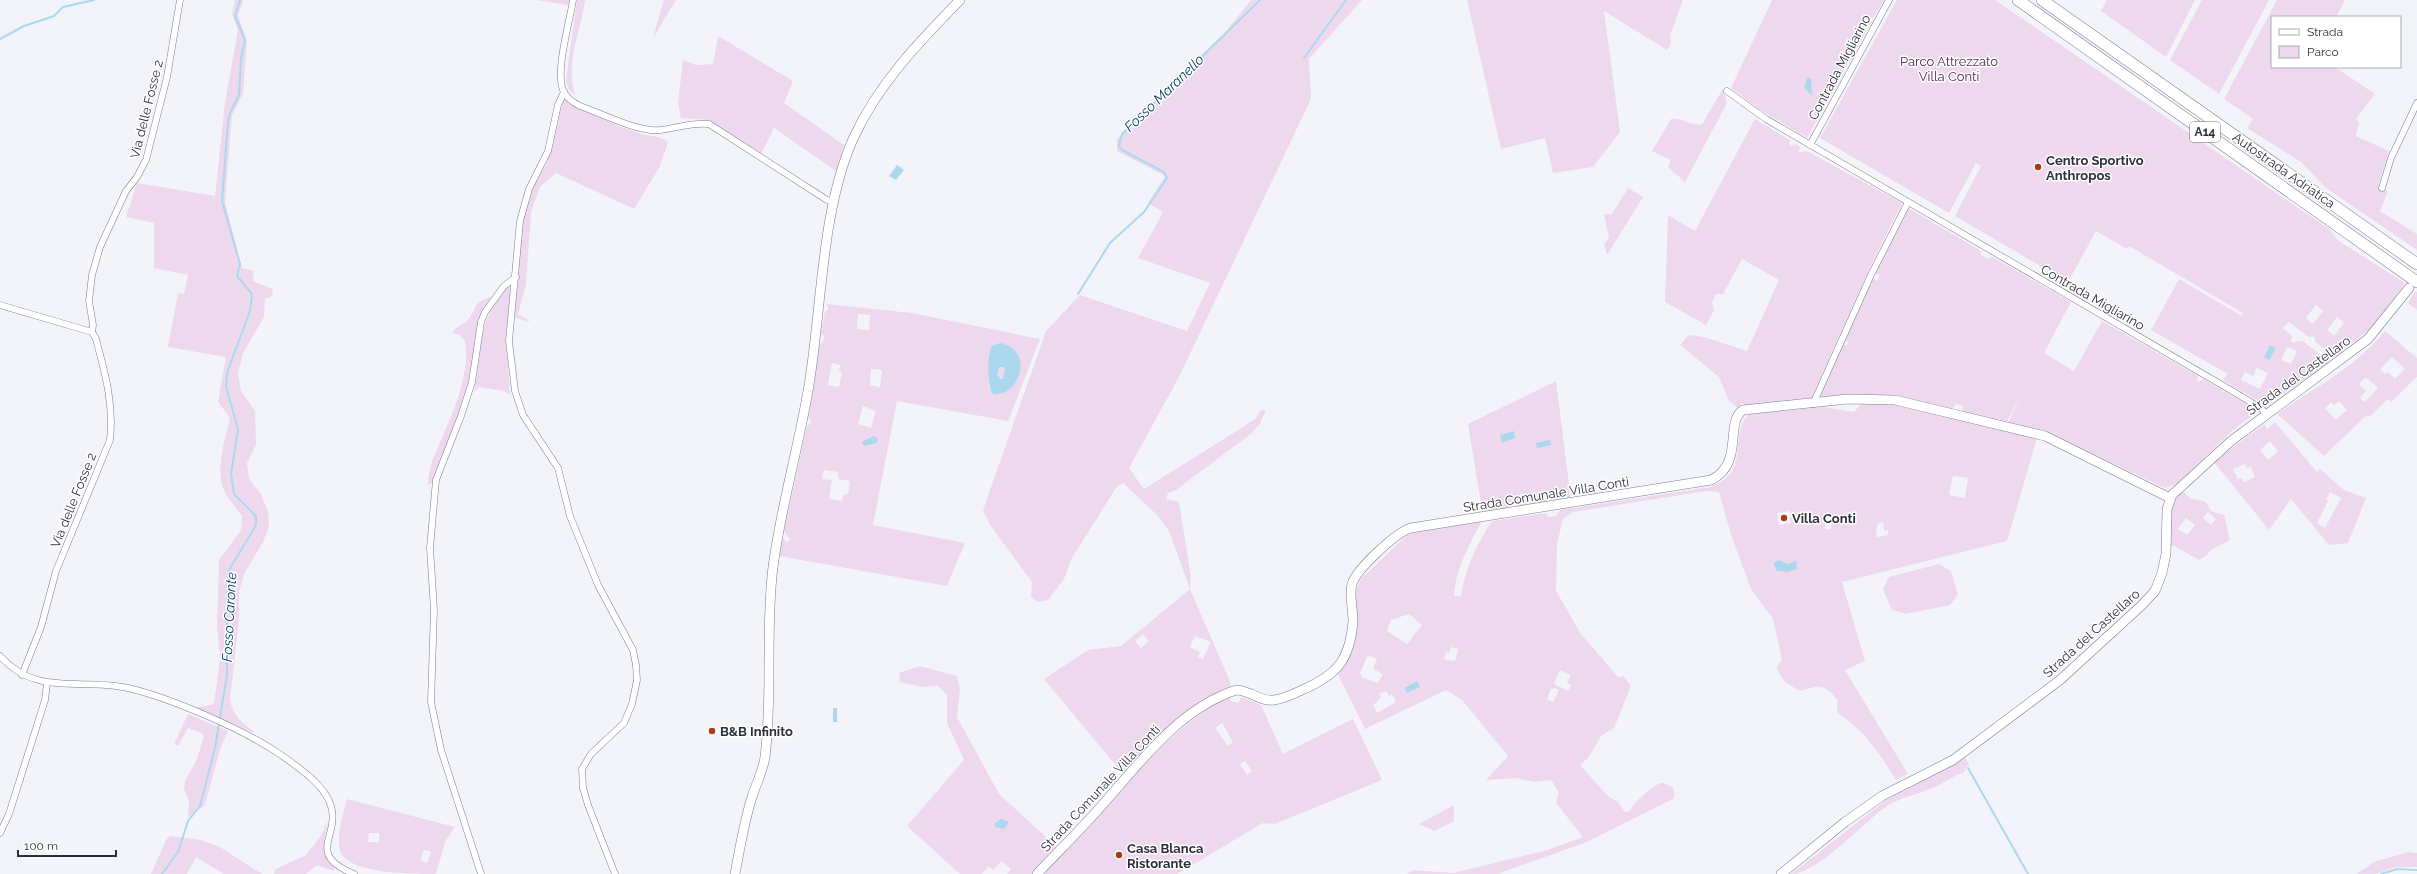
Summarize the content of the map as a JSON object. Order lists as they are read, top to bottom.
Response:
{
  "streets": {
    "highway": ["A14", "Autostrada Adriatica"],
    "street": [
      "Contrada Migliarino",
      "Via delle Fosse 2",
      "Strada del Castellaro",
      "Strada Comunale Villa Conti"
    ]
  },
  "crossings": [
    ["Contrada Migliarino", "Strada del Castellaro"],
    ["Autostrada Adriatica", "Strada del Castellaro"],
    ["Strada del Castellaro", "Strada Comunale Villa Conti"]
  ],
  "water": ["Fosso Maranello", "Fosso Caronte"],
  "parks": ["Parco Attrezzato Villa Conti"],
  "places": [
    "Centro Sportivo Anthropos",
    "Villa Conti",
    "B&B Infinito",
    "Casa Blanca Ristorante"
  ],
  "legend": ["Strada", "Parco"],
  "scale_bar": "100 m"
}
